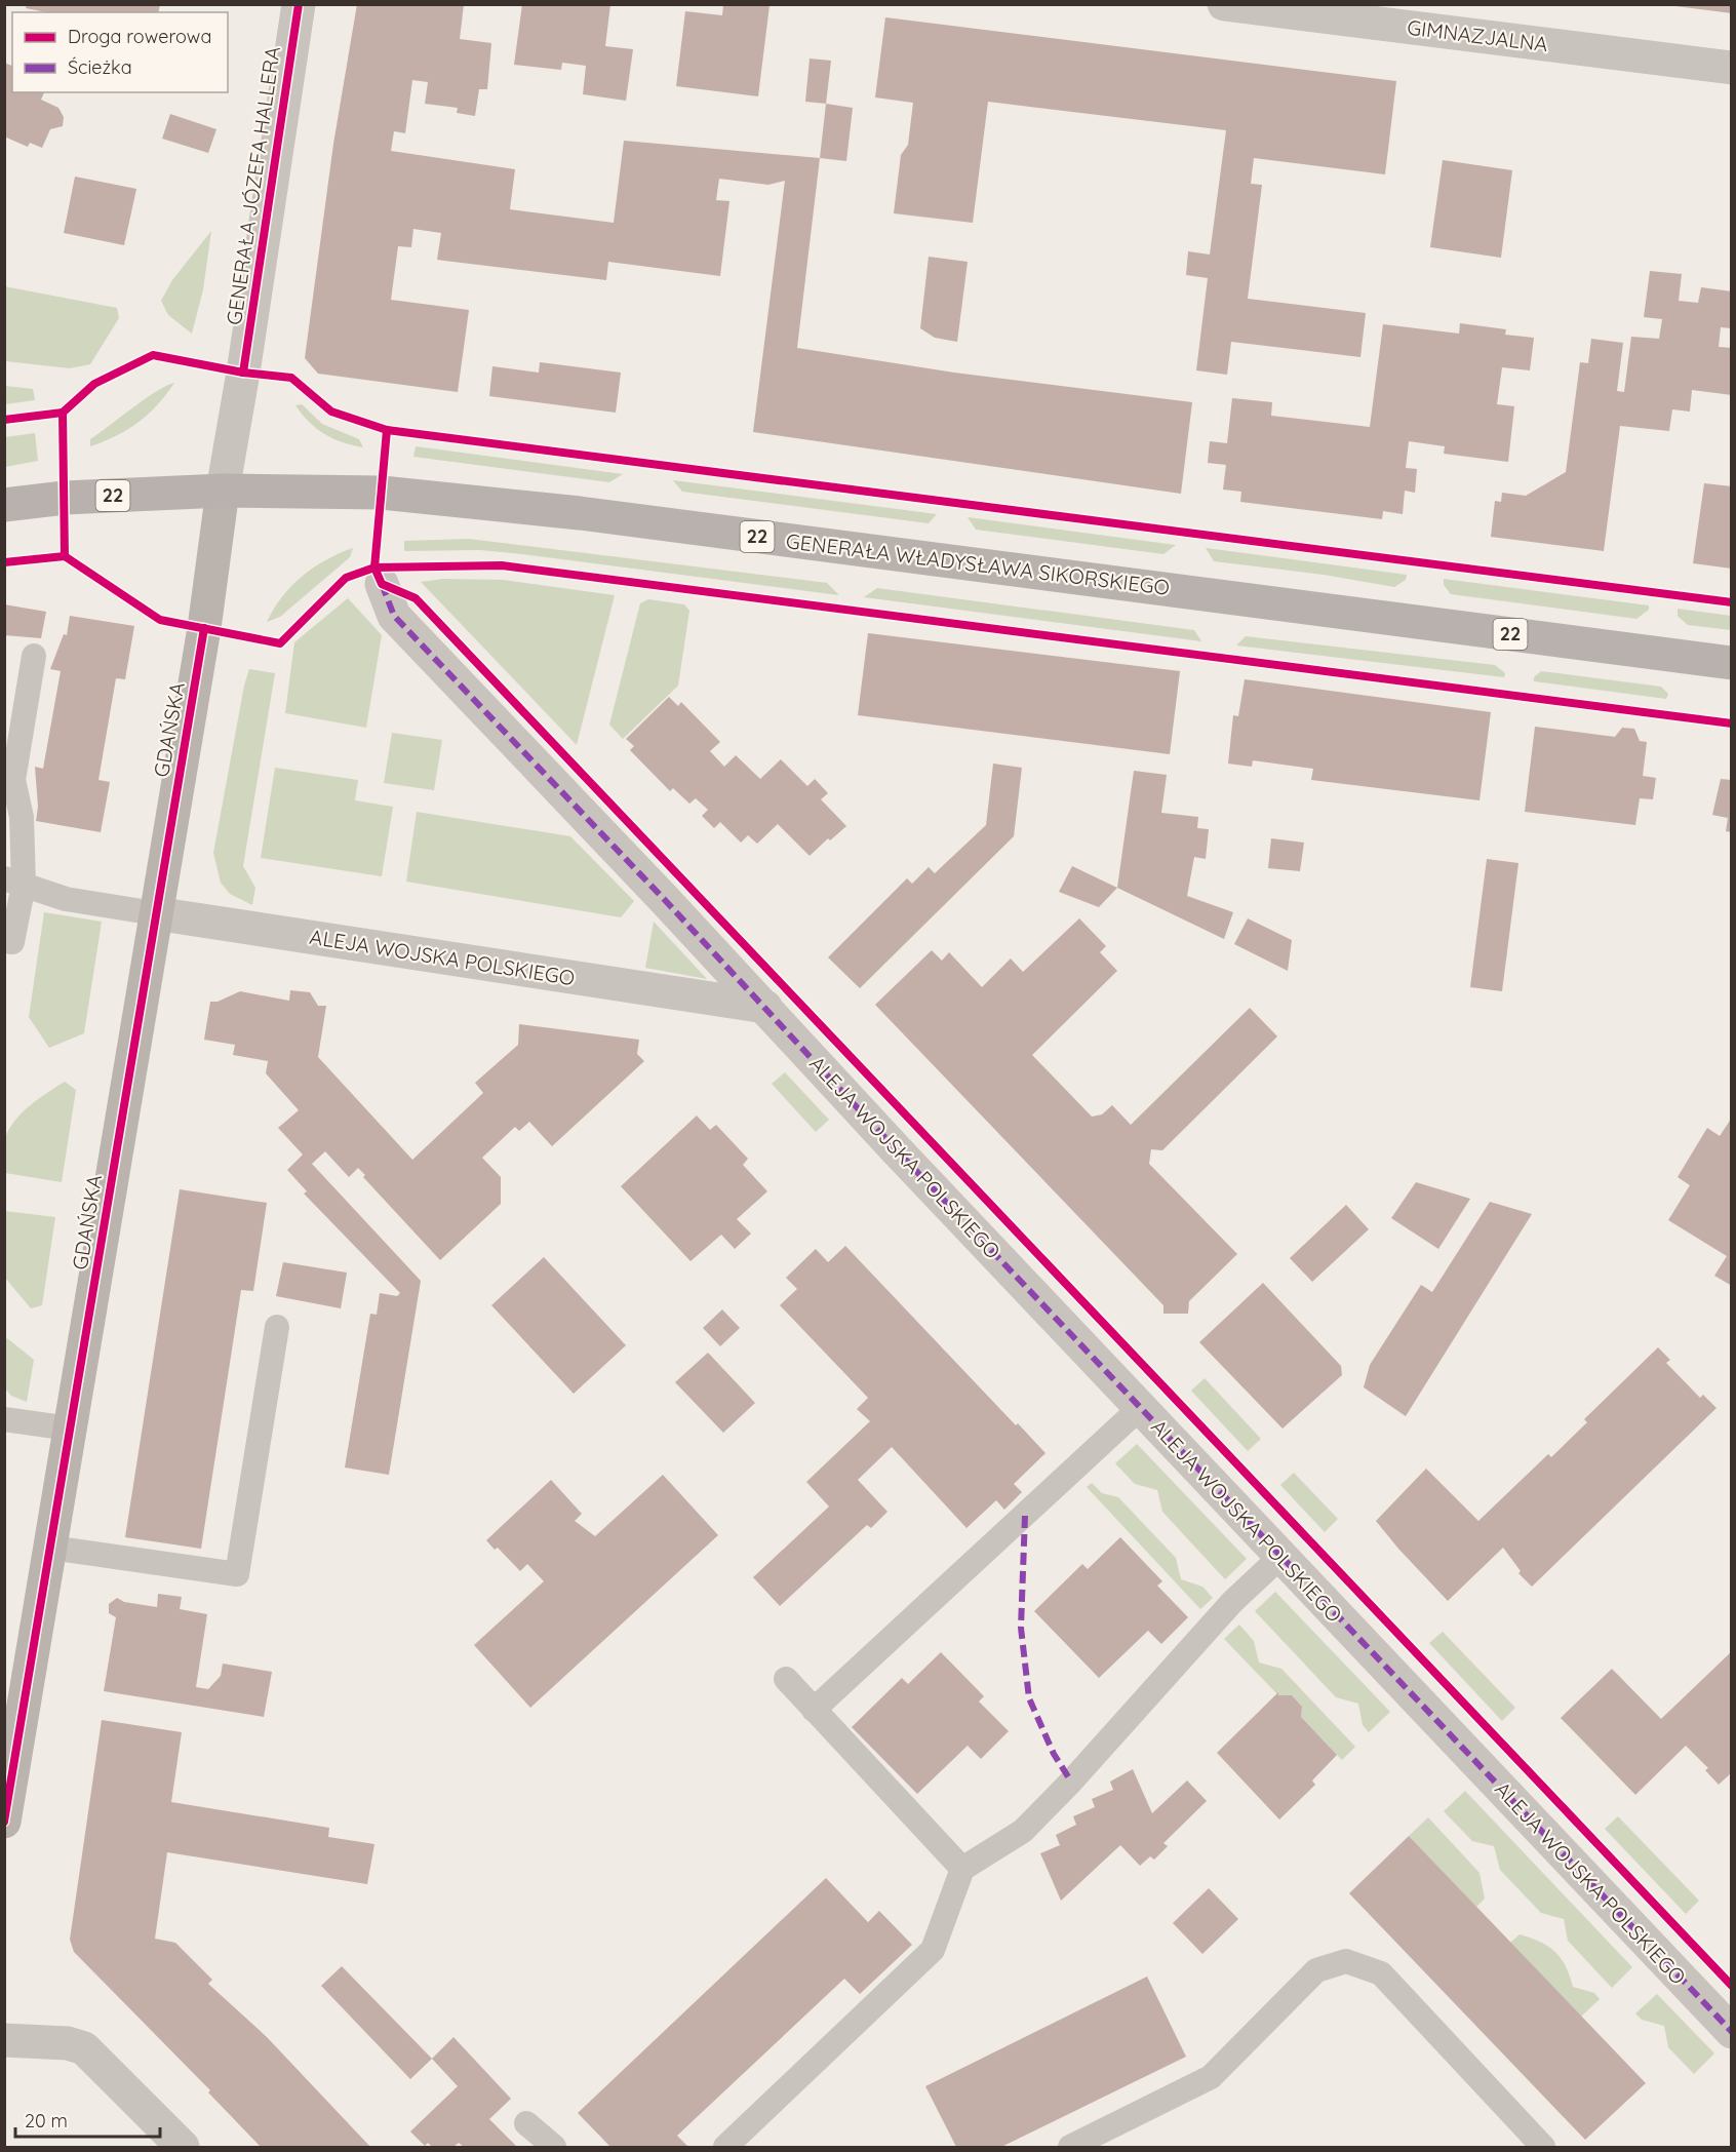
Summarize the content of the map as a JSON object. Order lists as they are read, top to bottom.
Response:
{
  "streets": {
    "main road": ["22", "GENERAŁA WŁADYSŁAWA SIKORSKIEGO", "GDAŃSKA"],
    "street": ["GIMNAZJALNA", "GENERAŁA JÓZEFA HALLERA", "ALEJA WOJSKA POLSKIEGO"]
  },
  "crossings": [
    ["GENERAŁA JÓZEFA HALLERA", "22"],
    ["GENERAŁA JÓZEFA HALLERA", "GENERAŁA WŁADYSŁAWA SIKORSKIEGO"],
    ["GENERAŁA JÓZEFA HALLERA", "GDAŃSKA"],
    ["22", "GENERAŁA WŁADYSŁAWA SIKORSKIEGO"],
    ["22", "GDAŃSKA"],
    ["GENERAŁA WŁADYSŁAWA SIKORSKIEGO", "GDAŃSKA"],
    ["GDAŃSKA", "ALEJA WOJSKA POLSKIEGO"]
  ],
  "legend": ["Droga rowerowa", "Ścieżka"],
  "scale_bar": "20 m"
}
